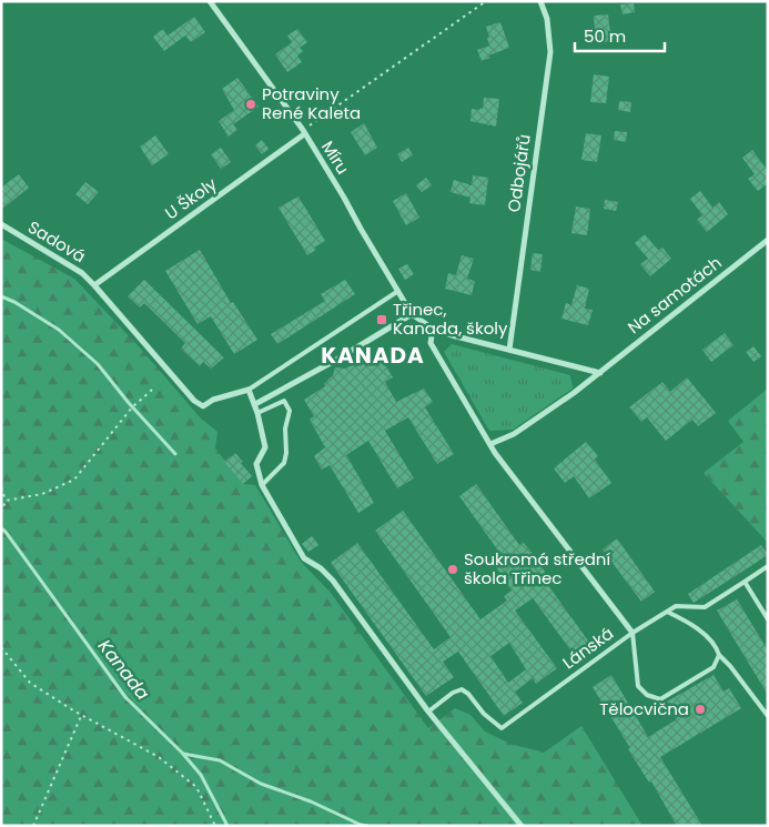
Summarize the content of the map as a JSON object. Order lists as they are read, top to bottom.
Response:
{
  "streets": {
    "street": [
      "Míru",
      "Odbojářů",
      "U Školy",
      "Sadová",
      "Na samotách",
      "Lánská"
    ]
  },
  "crossings": [
    ["Míru", "U Školy"],
    ["Míru", "Lánská"],
    ["U Školy", "Sadová"],
    ["Na samotách", "Lánská"]
  ],
  "districts": ["KANADA"],
  "water": ["Kanada"],
  "places": {
    "other": ["Potraviny René Kaleta", "Soukromá střední škola Třinec", "Tělocvična"],
    "transit": ["Třinec, Kanada, školy"]
  },
  "scale_bar": "50 m"
}
